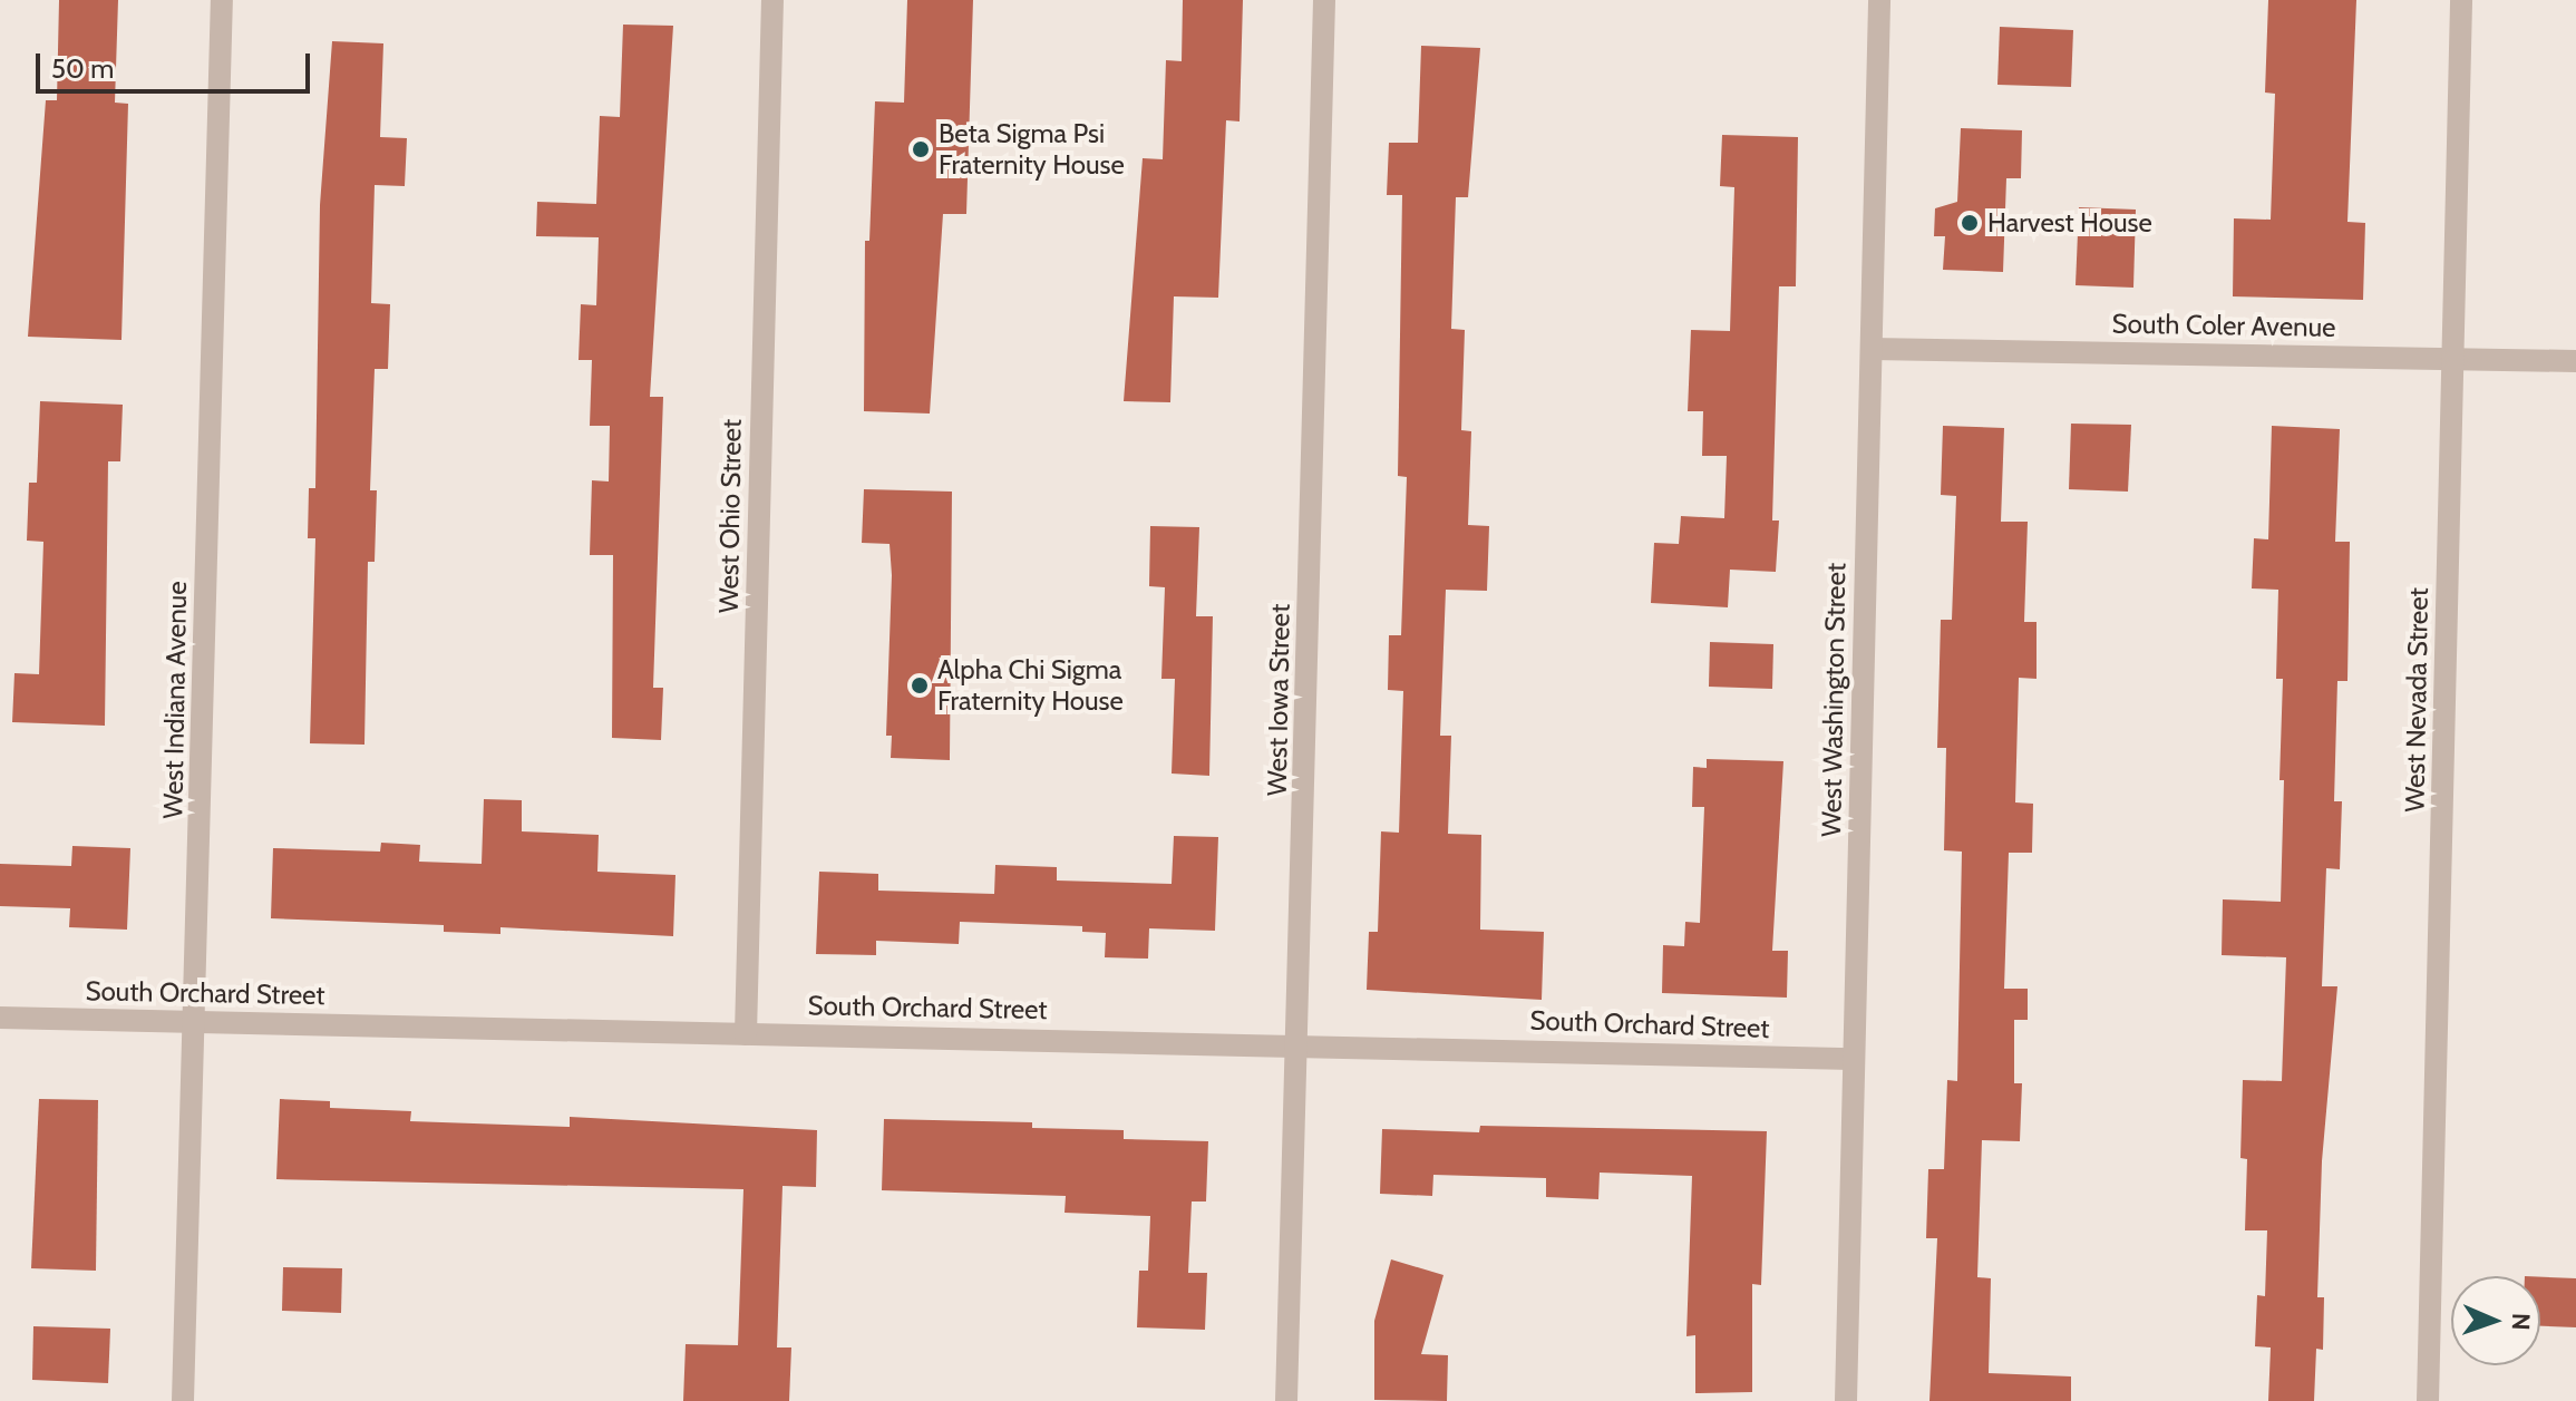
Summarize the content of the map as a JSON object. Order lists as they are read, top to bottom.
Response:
{
  "streets": {
    "street": [
      "South Coler Avenue",
      "West Ohio Street",
      "West Indiana Avenue",
      "West Iowa Street",
      "West Washington Street",
      "West Nevada Street",
      "South Orchard Street"
    ]
  },
  "crossings": [
    ["South Coler Avenue", "West Washington Street"],
    ["South Coler Avenue", "West Nevada Street"],
    ["West Ohio Street", "South Orchard Street"],
    ["West Indiana Avenue", "South Orchard Street"],
    ["West Iowa Street", "South Orchard Street"],
    ["West Washington Street", "South Orchard Street"]
  ],
  "places": ["Beta Sigma Psi Fraternity House", "Harvest House", "Alpha Chi Sigma Fraternity House"],
  "scale_bar": "50 m",
  "north": "right"
}
